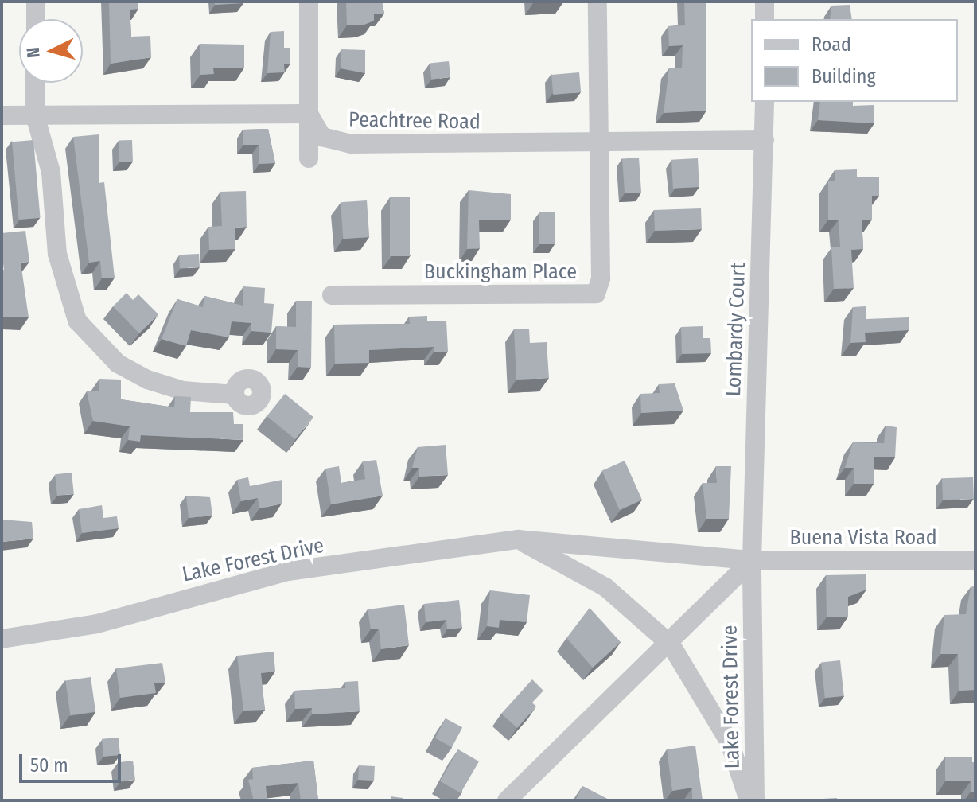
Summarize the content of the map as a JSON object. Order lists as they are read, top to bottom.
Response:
{
  "streets": {
    "street": [
      "Peachtree Road",
      "Buckingham Place",
      "Lombardy Court",
      "Buena Vista Road",
      "Lake Forest Drive"
    ]
  },
  "crossings": [
    ["Peachtree Road", "Buckingham Place"],
    ["Peachtree Road", "Lombardy Court"],
    ["Lombardy Court", "Buena Vista Road"],
    ["Lombardy Court", "Lake Forest Drive"],
    ["Buena Vista Road", "Lake Forest Drive"]
  ],
  "legend": ["Road", "Building"],
  "scale_bar": "50 m",
  "north": "left"
}
